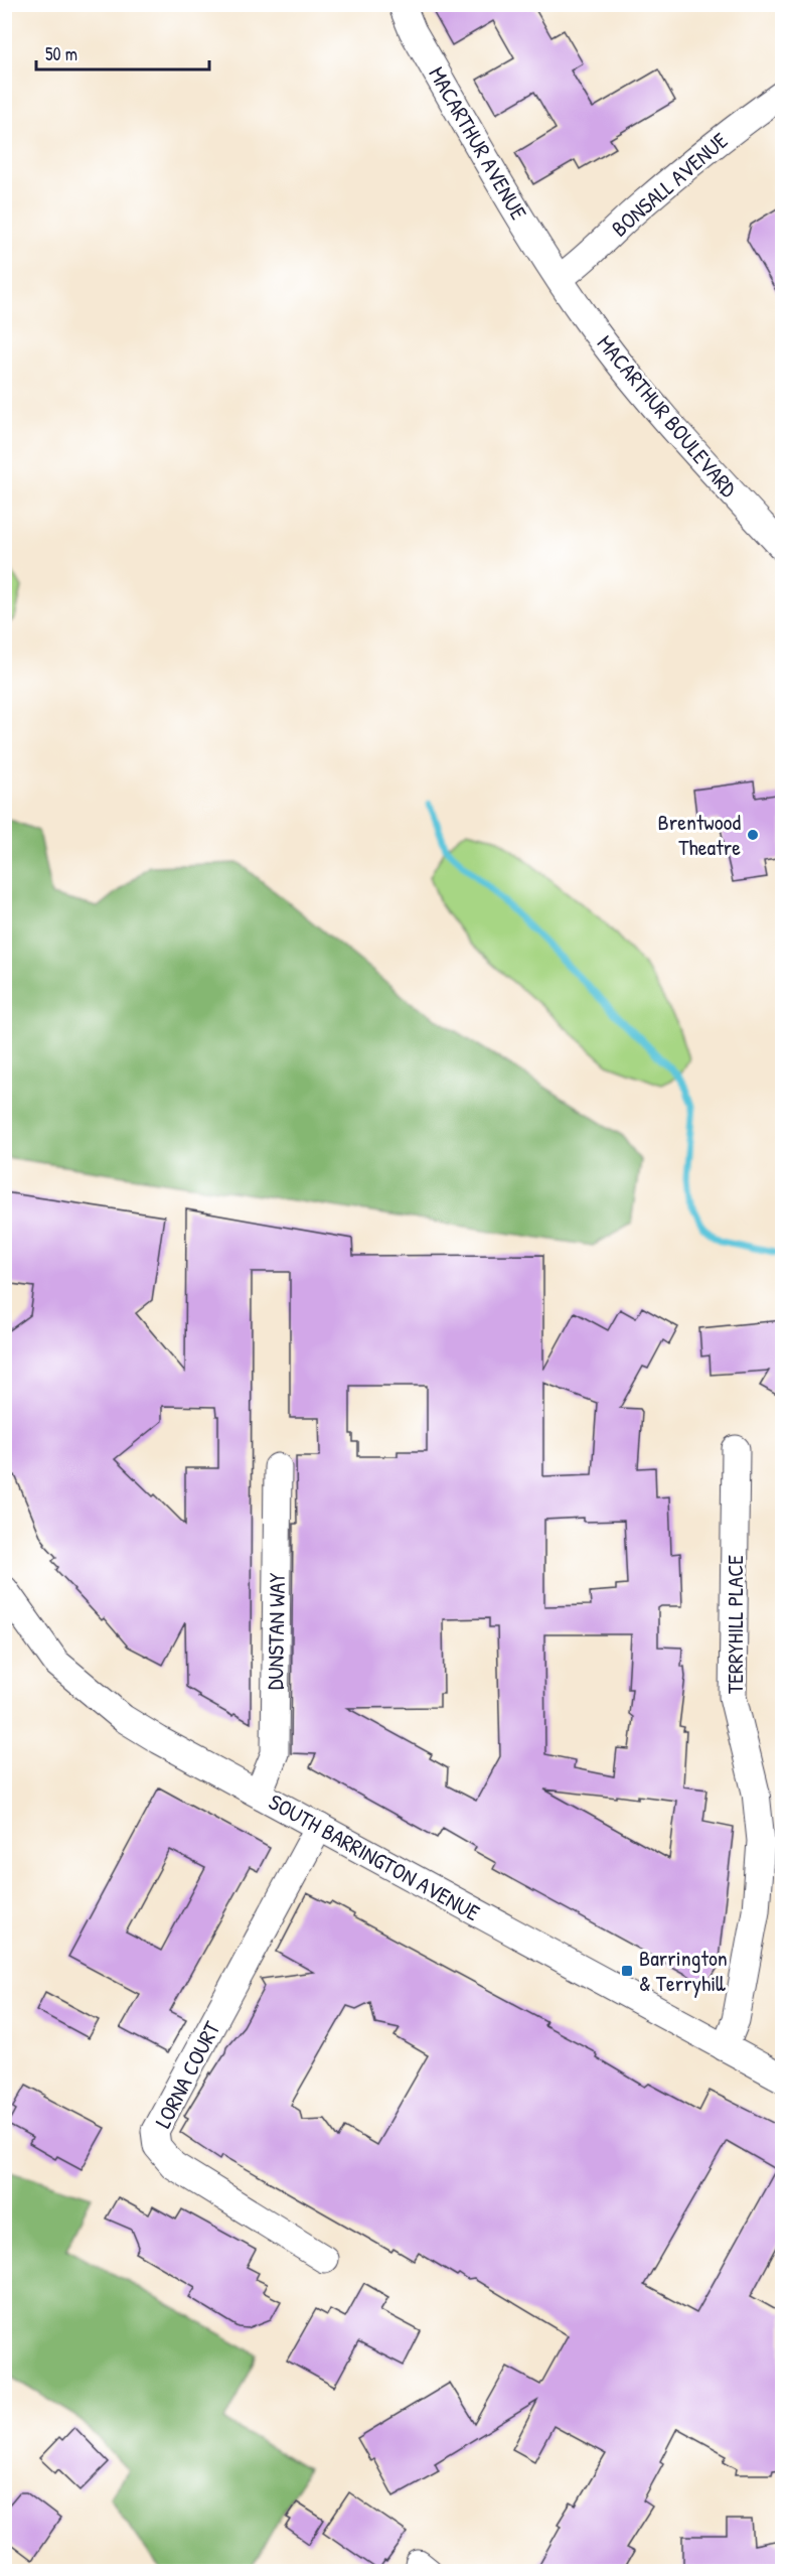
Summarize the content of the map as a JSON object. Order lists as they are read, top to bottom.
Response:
{
  "streets": {
    "street": [
      "MACARTHUR AVENUE",
      "BONSALL AVENUE",
      "MACARTHUR BOULEVARD",
      "TERRYHILL PLACE",
      "DUNSTAN WAY",
      "SOUTH BARRINGTON AVENUE",
      "LORNA COURT"
    ]
  },
  "crossings": [
    ["MACARTHUR AVENUE", "BONSALL AVENUE"],
    ["MACARTHUR AVENUE", "MACARTHUR BOULEVARD"],
    ["BONSALL AVENUE", "MACARTHUR BOULEVARD"],
    ["TERRYHILL PLACE", "SOUTH BARRINGTON AVENUE"],
    ["DUNSTAN WAY", "SOUTH BARRINGTON AVENUE"],
    ["SOUTH BARRINGTON AVENUE", "LORNA COURT"]
  ],
  "places": {
    "other": ["Brentwood Theatre"],
    "transit": ["Barrington & Terryhill"]
  },
  "scale_bar": "50 m"
}
